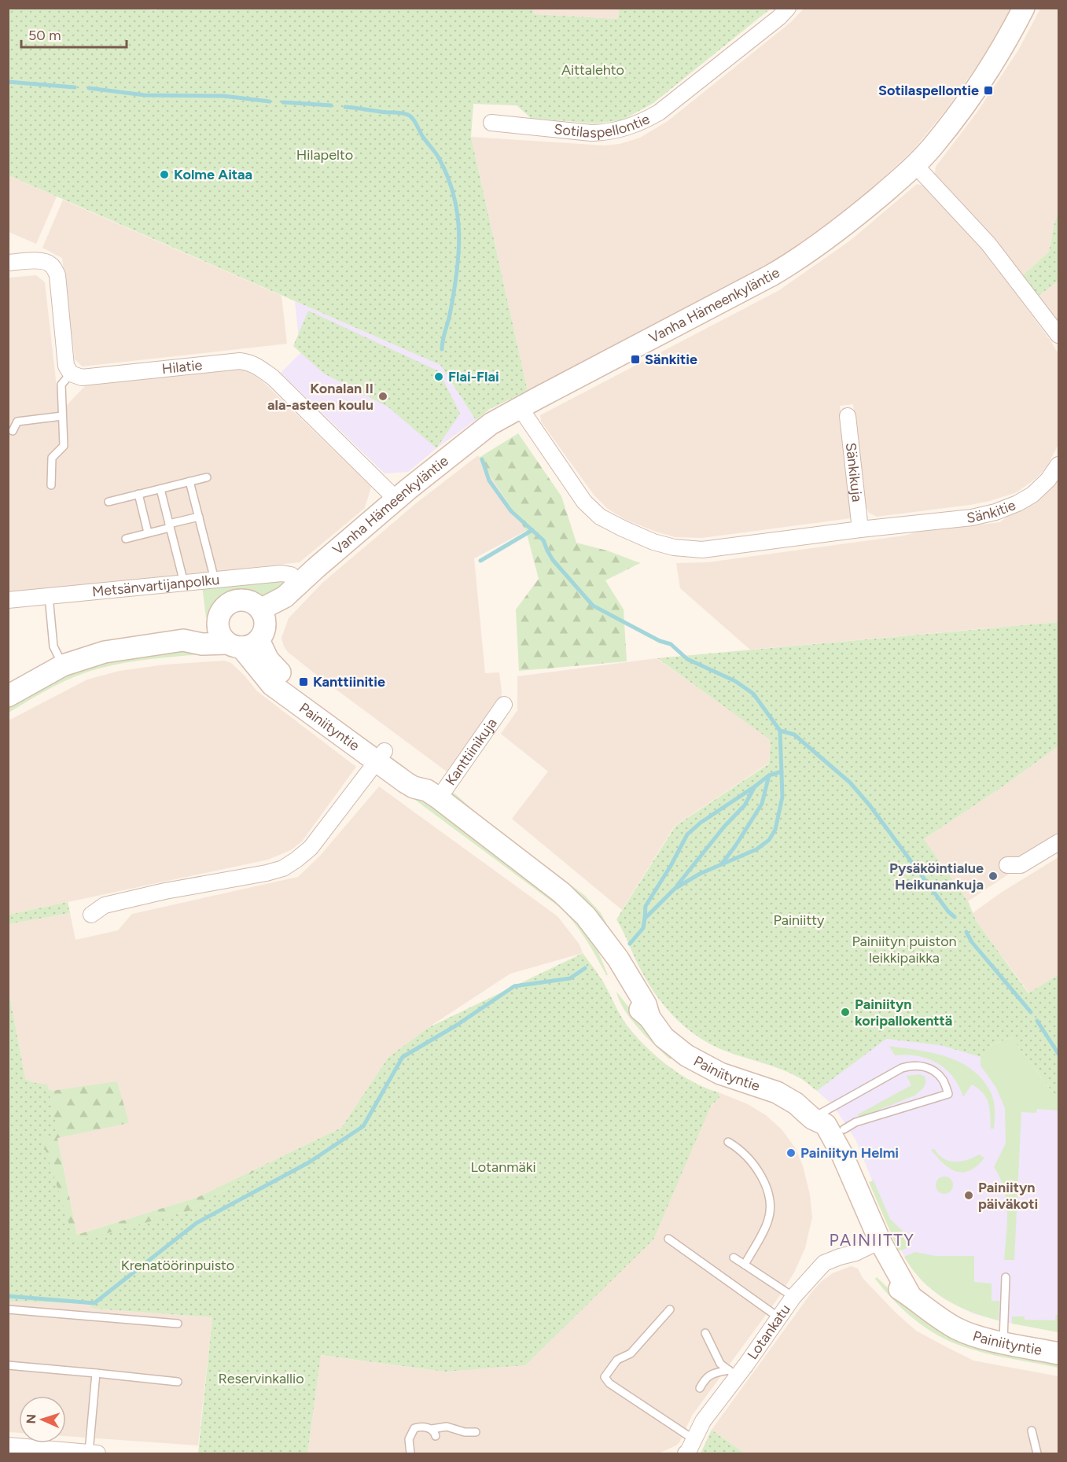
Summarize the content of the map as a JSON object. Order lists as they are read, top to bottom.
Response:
{
  "streets": {
    "street": [
      "Sotilaspellontie",
      "Vanha Hämeenkyläntie",
      "Hilatie",
      "Sänkikuja",
      "Sänkitie",
      "Metsänvartijanpolku",
      "Painiityntie",
      "Kanttiinikuja",
      "Lotankatu"
    ]
  },
  "crossings": [
    ["Vanha Hämeenkyläntie", "Hilatie"],
    ["Vanha Hämeenkyläntie", "Sänkitie"],
    ["Vanha Hämeenkyläntie", "Metsänvartijanpolku"],
    ["Vanha Hämeenkyläntie", "Painiityntie"],
    ["Sänkikuja", "Sänkitie"],
    ["Painiityntie", "Kanttiinikuja"],
    ["Painiityntie", "Lotankatu"]
  ],
  "districts": ["PAINIITTY"],
  "parks": [
    "Aittalehto",
    "Hilapelto",
    "Painiitty",
    "Painiityn puiston leikkipaikka",
    "Lotanmäki",
    "Krenatöörinpuisto",
    "Reservinkallio"
  ],
  "places": {
    "transit": ["Sotilaspellontie", "Sänkitie", "Kanttiinitie"],
    "other": [
      "Kolme Aitaa",
      "Flai-Flai",
      "Konalan II ala-asteen koulu",
      "Pysäköintialue Heikunankuja",
      "Painiityn koripallokenttä",
      "Painiityn Helmi",
      "Painiityn päiväkoti"
    ]
  },
  "scale_bar": "50 m",
  "north": "left"
}
